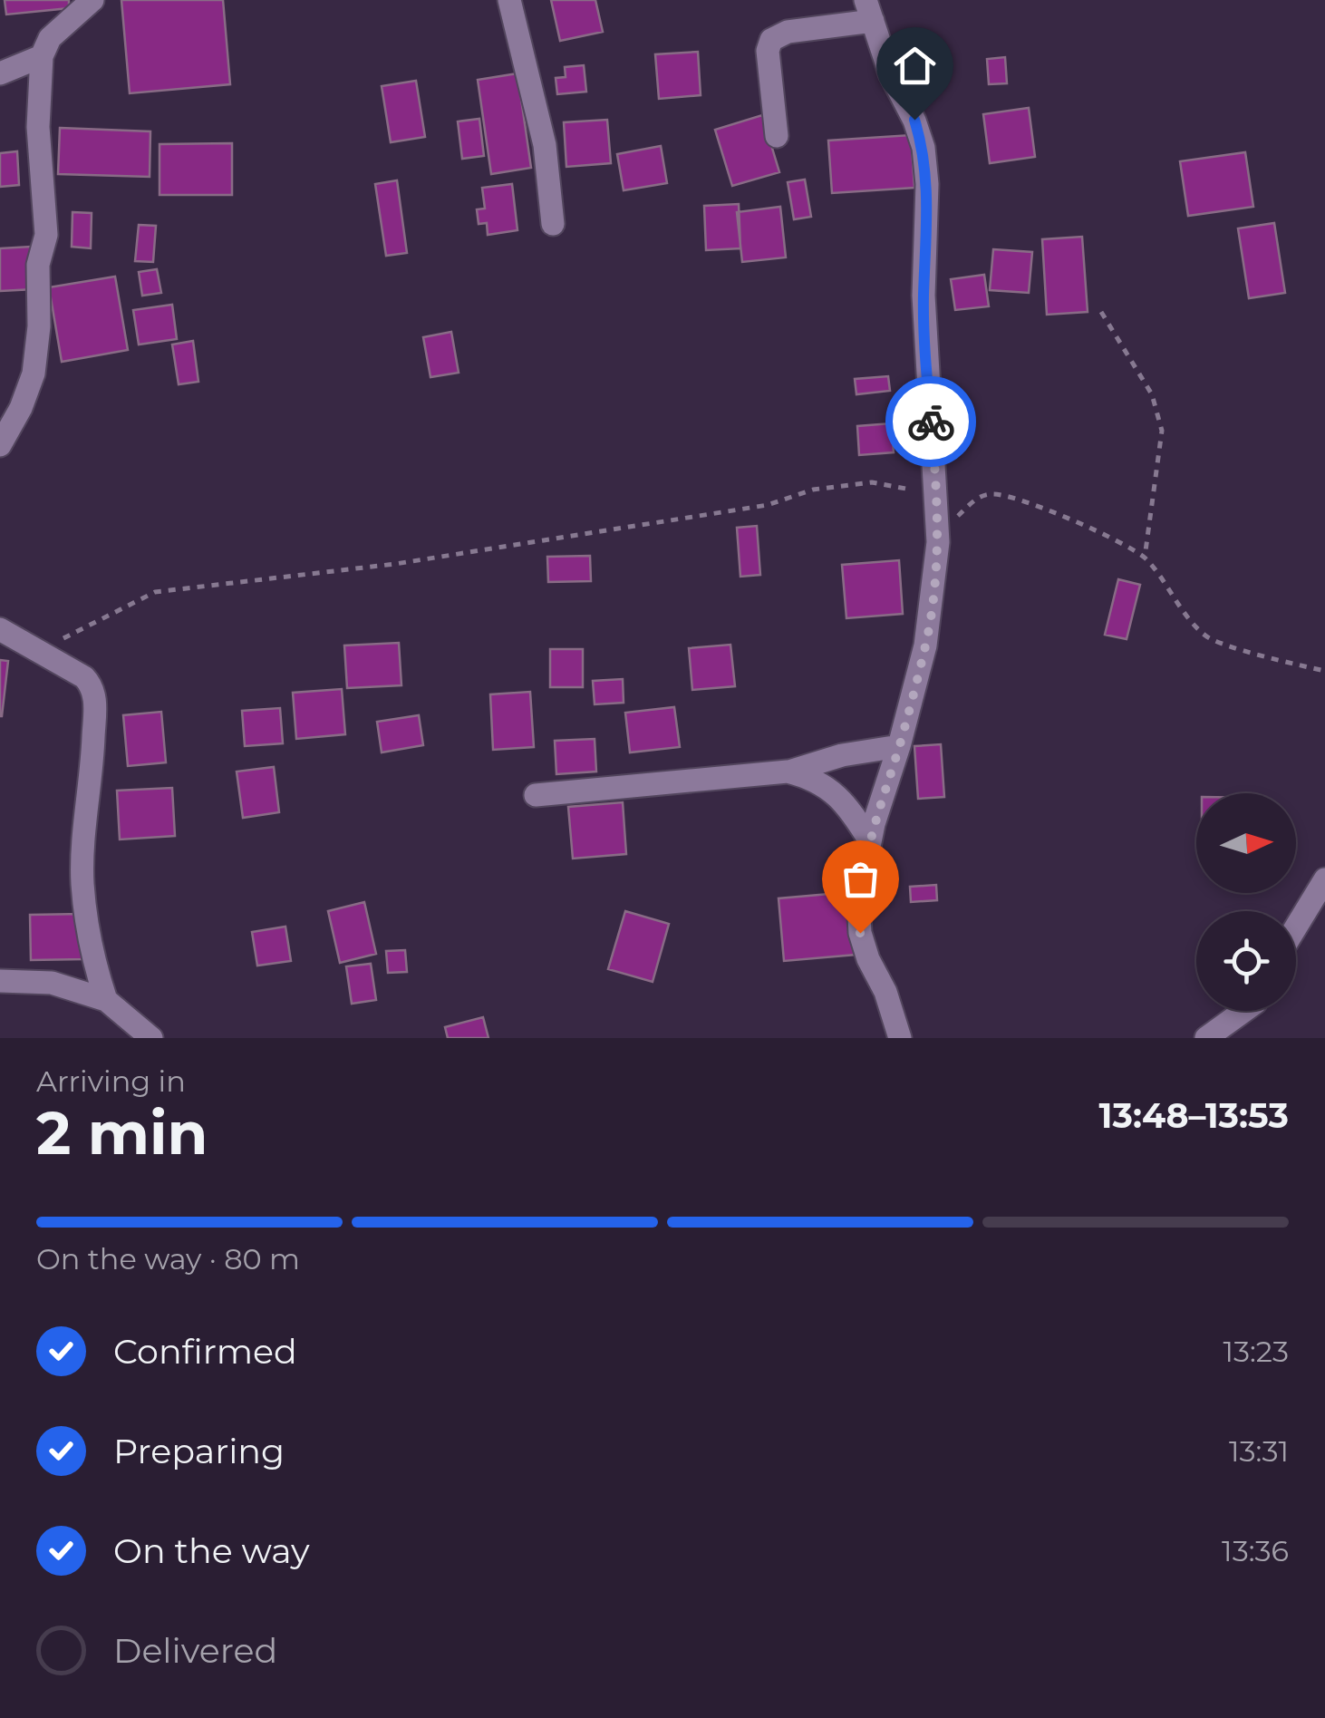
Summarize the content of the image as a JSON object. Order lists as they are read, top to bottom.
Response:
{
  "north": "right",
  "page": {
    "heading": ["2 min", "Arriving in", "13:48–13:53"],
    "bar": "On the way · 80 m",
    "list": [
      ["Confirmed", "13:23"],
      ["Preparing", "13:31"],
      ["On the way", "13:36"],
      "Delivered"
    ]
  }
}
